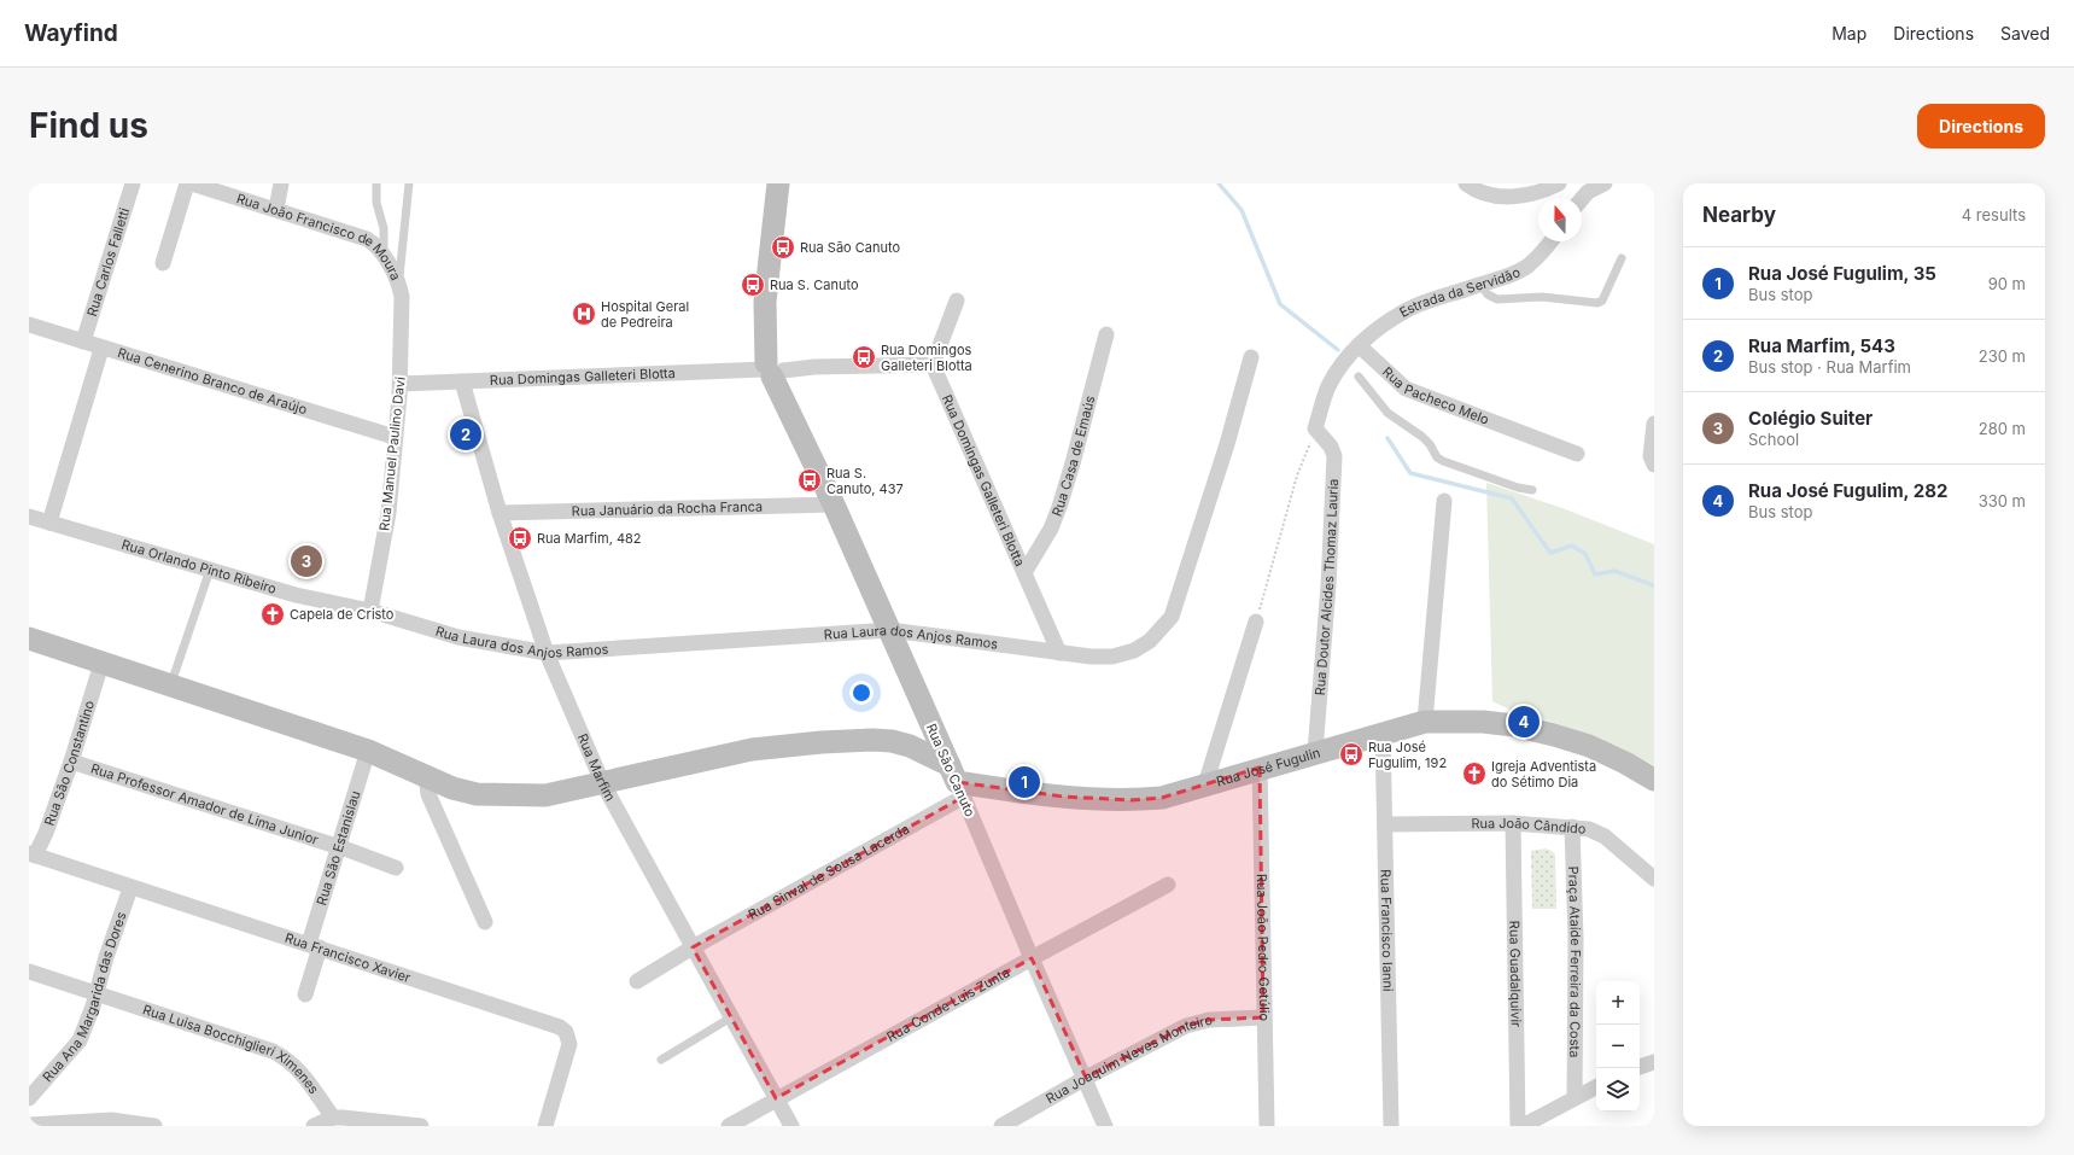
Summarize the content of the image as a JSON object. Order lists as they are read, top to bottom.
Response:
{
  "streets": {
    "street": [
      "Rua João Francisco de Moura",
      "Rua Carlos Falletti",
      "Estrada da Servidão",
      "Rua Domingas Galleteri Blotta",
      "Rua Cenerino Branco de Araújo",
      "Rua Pacheco Melo",
      "Rua Manuel Paulino Davi",
      "Rua Casa de Emaús",
      "Rua Januário da Rocha Franca",
      "Rua Orlando Pinto Ribeiro",
      "Rua Doutor Alcides Thomaz Lauria",
      "Rua Laura dos Anjos Ramos",
      "Rua São Constantino",
      "Rua Marfim",
      "Rua José Fugulin",
      "Rua São Canuto",
      "Rua Professor Amador de Lima Junior",
      "Rua João Cândido",
      "Rua São Estanislau",
      "Rua Sinval de Sousa Lacerda",
      "Rua Francisco Ianni",
      "Rua João Pedro Getúlio",
      "Rua Francisco Xavier",
      "Praça Ataíde Ferreira da Costa",
      "Rua Guadalquivir",
      "Rua Ana Margarida das Dores",
      "Rua Conde Luis Zunta",
      "Rua Luisa Bocchiglieri Ximenes",
      "Rua Joaquim Neves Monteiro"
    ]
  },
  "crossings": [
    ["Rua João Francisco de Moura", "Rua Manuel Paulino Davi"],
    ["Rua Carlos Falletti", "Rua Cenerino Branco de Araújo"],
    ["Estrada da Servidão", "Rua Pacheco Melo"],
    ["Estrada da Servidão", "Rua Doutor Alcides Thomaz Lauria"],
    ["Rua Domingas Galleteri Blotta", "Rua Manuel Paulino Davi"],
    ["Rua Domingas Galleteri Blotta", "Rua Casa de Emaús"],
    ["Rua Domingas Galleteri Blotta", "Rua Laura dos Anjos Ramos"],
    ["Rua Domingas Galleteri Blotta", "Rua Marfim"],
    ["Rua Domingas Galleteri Blotta", "Rua São Canuto"],
    ["Rua Cenerino Branco de Araújo", "Rua Manuel Paulino Davi"],
    ["Rua Manuel Paulino Davi", "Rua Orlando Pinto Ribeiro"],
    ["Rua Manuel Paulino Davi", "Rua Laura dos Anjos Ramos"],
    ["Rua Januário da Rocha Franca", "Rua Marfim"],
    ["Rua Januário da Rocha Franca", "Rua São Canuto"],
    ["Rua Orlando Pinto Ribeiro", "Rua Laura dos Anjos Ramos"],
    ["Rua Doutor Alcides Thomaz Lauria", "Rua José Fugulin"],
    ["Rua Laura dos Anjos Ramos", "Rua Marfim"],
    ["Rua Laura dos Anjos Ramos", "Rua São Canuto"],
    ["Rua São Constantino", "Rua José Fugulin"],
    ["Rua São Constantino", "Rua Professor Amador de Lima Junior"],
    ["Rua São Constantino", "Rua Francisco Xavier"],
    ["Rua Marfim", "Rua José Fugulin"],
    ["Rua Marfim", "Rua Sinval de Sousa Lacerda"],
    ["Rua Marfim", "Rua Conde Luis Zunta"],
    ["Rua José Fugulin", "Rua São Canuto"],
    ["Rua José Fugulin", "Rua São Estanislau"],
    ["Rua José Fugulin", "Rua Sinval de Sousa Lacerda"],
    ["Rua José Fugulin", "Rua Francisco Ianni"],
    ["Rua José Fugulin", "Rua João Pedro Getúlio"],
    ["Rua São Canuto", "Rua Sinval de Sousa Lacerda"],
    ["Rua São Canuto", "Rua Conde Luis Zunta"],
    ["Rua São Canuto", "Rua Joaquim Neves Monteiro"],
    ["Rua Professor Amador de Lima Junior", "Rua São Estanislau"],
    ["Rua João Cândido", "Rua Francisco Ianni"],
    ["Rua João Cândido", "Praça Ataíde Ferreira da Costa"],
    ["Rua João Cândido", "Rua Guadalquivir"],
    ["Rua São Estanislau", "Rua Francisco Xavier"],
    ["Rua João Pedro Getúlio", "Rua Joaquim Neves Monteiro"],
    ["Rua Francisco Xavier", "Rua Ana Margarida das Dores"],
    ["Rua Ana Margarida das Dores", "Rua Luisa Bocchiglieri Ximenes"]
  ],
  "places": {
    "bus stop": [
      "Rua São Canuto",
      "Rua S. Canuto",
      "Rua Domingos Galleteri Blotta",
      "Rua S. Canuto, 437",
      "Rua Marfim, 482",
      "Rua José Fugulim, 192"
    ],
    "hospital": ["Hospital Geral de Pedreira"],
    "church": ["Capela de Cristo", "Igreja Adventista do Sétimo Dia"]
  },
  "north": "top",
  "page": {
    "header": "Wayfind",
    "nav": ["Map", "Directions", "Saved"],
    "buttons": "Directions",
    "title": "Find us",
    "heading": ["Nearby", "4 results"],
    "list": [
      {
        "mark": "1",
        "name": "Rua José Fugulim, 35",
        "note": "Bus stop",
        "value": "90 m"
      },
      {
        "mark": "2",
        "name": "Rua Marfim, 543",
        "note": "Bus stop · Rua Marfim",
        "value": "230 m"
      },
      {
        "mark": "3",
        "name": "Colégio Suiter",
        "note": "School",
        "value": "280 m"
      },
      {
        "mark": "4",
        "name": "Rua José Fugulim, 282",
        "note": "Bus stop",
        "value": "330 m"
      }
    ],
    "pins": [
      "2",
      "3",
      "4",
      "1"
    ],
    "map_buttons": ["+", "−"]
  }
}
